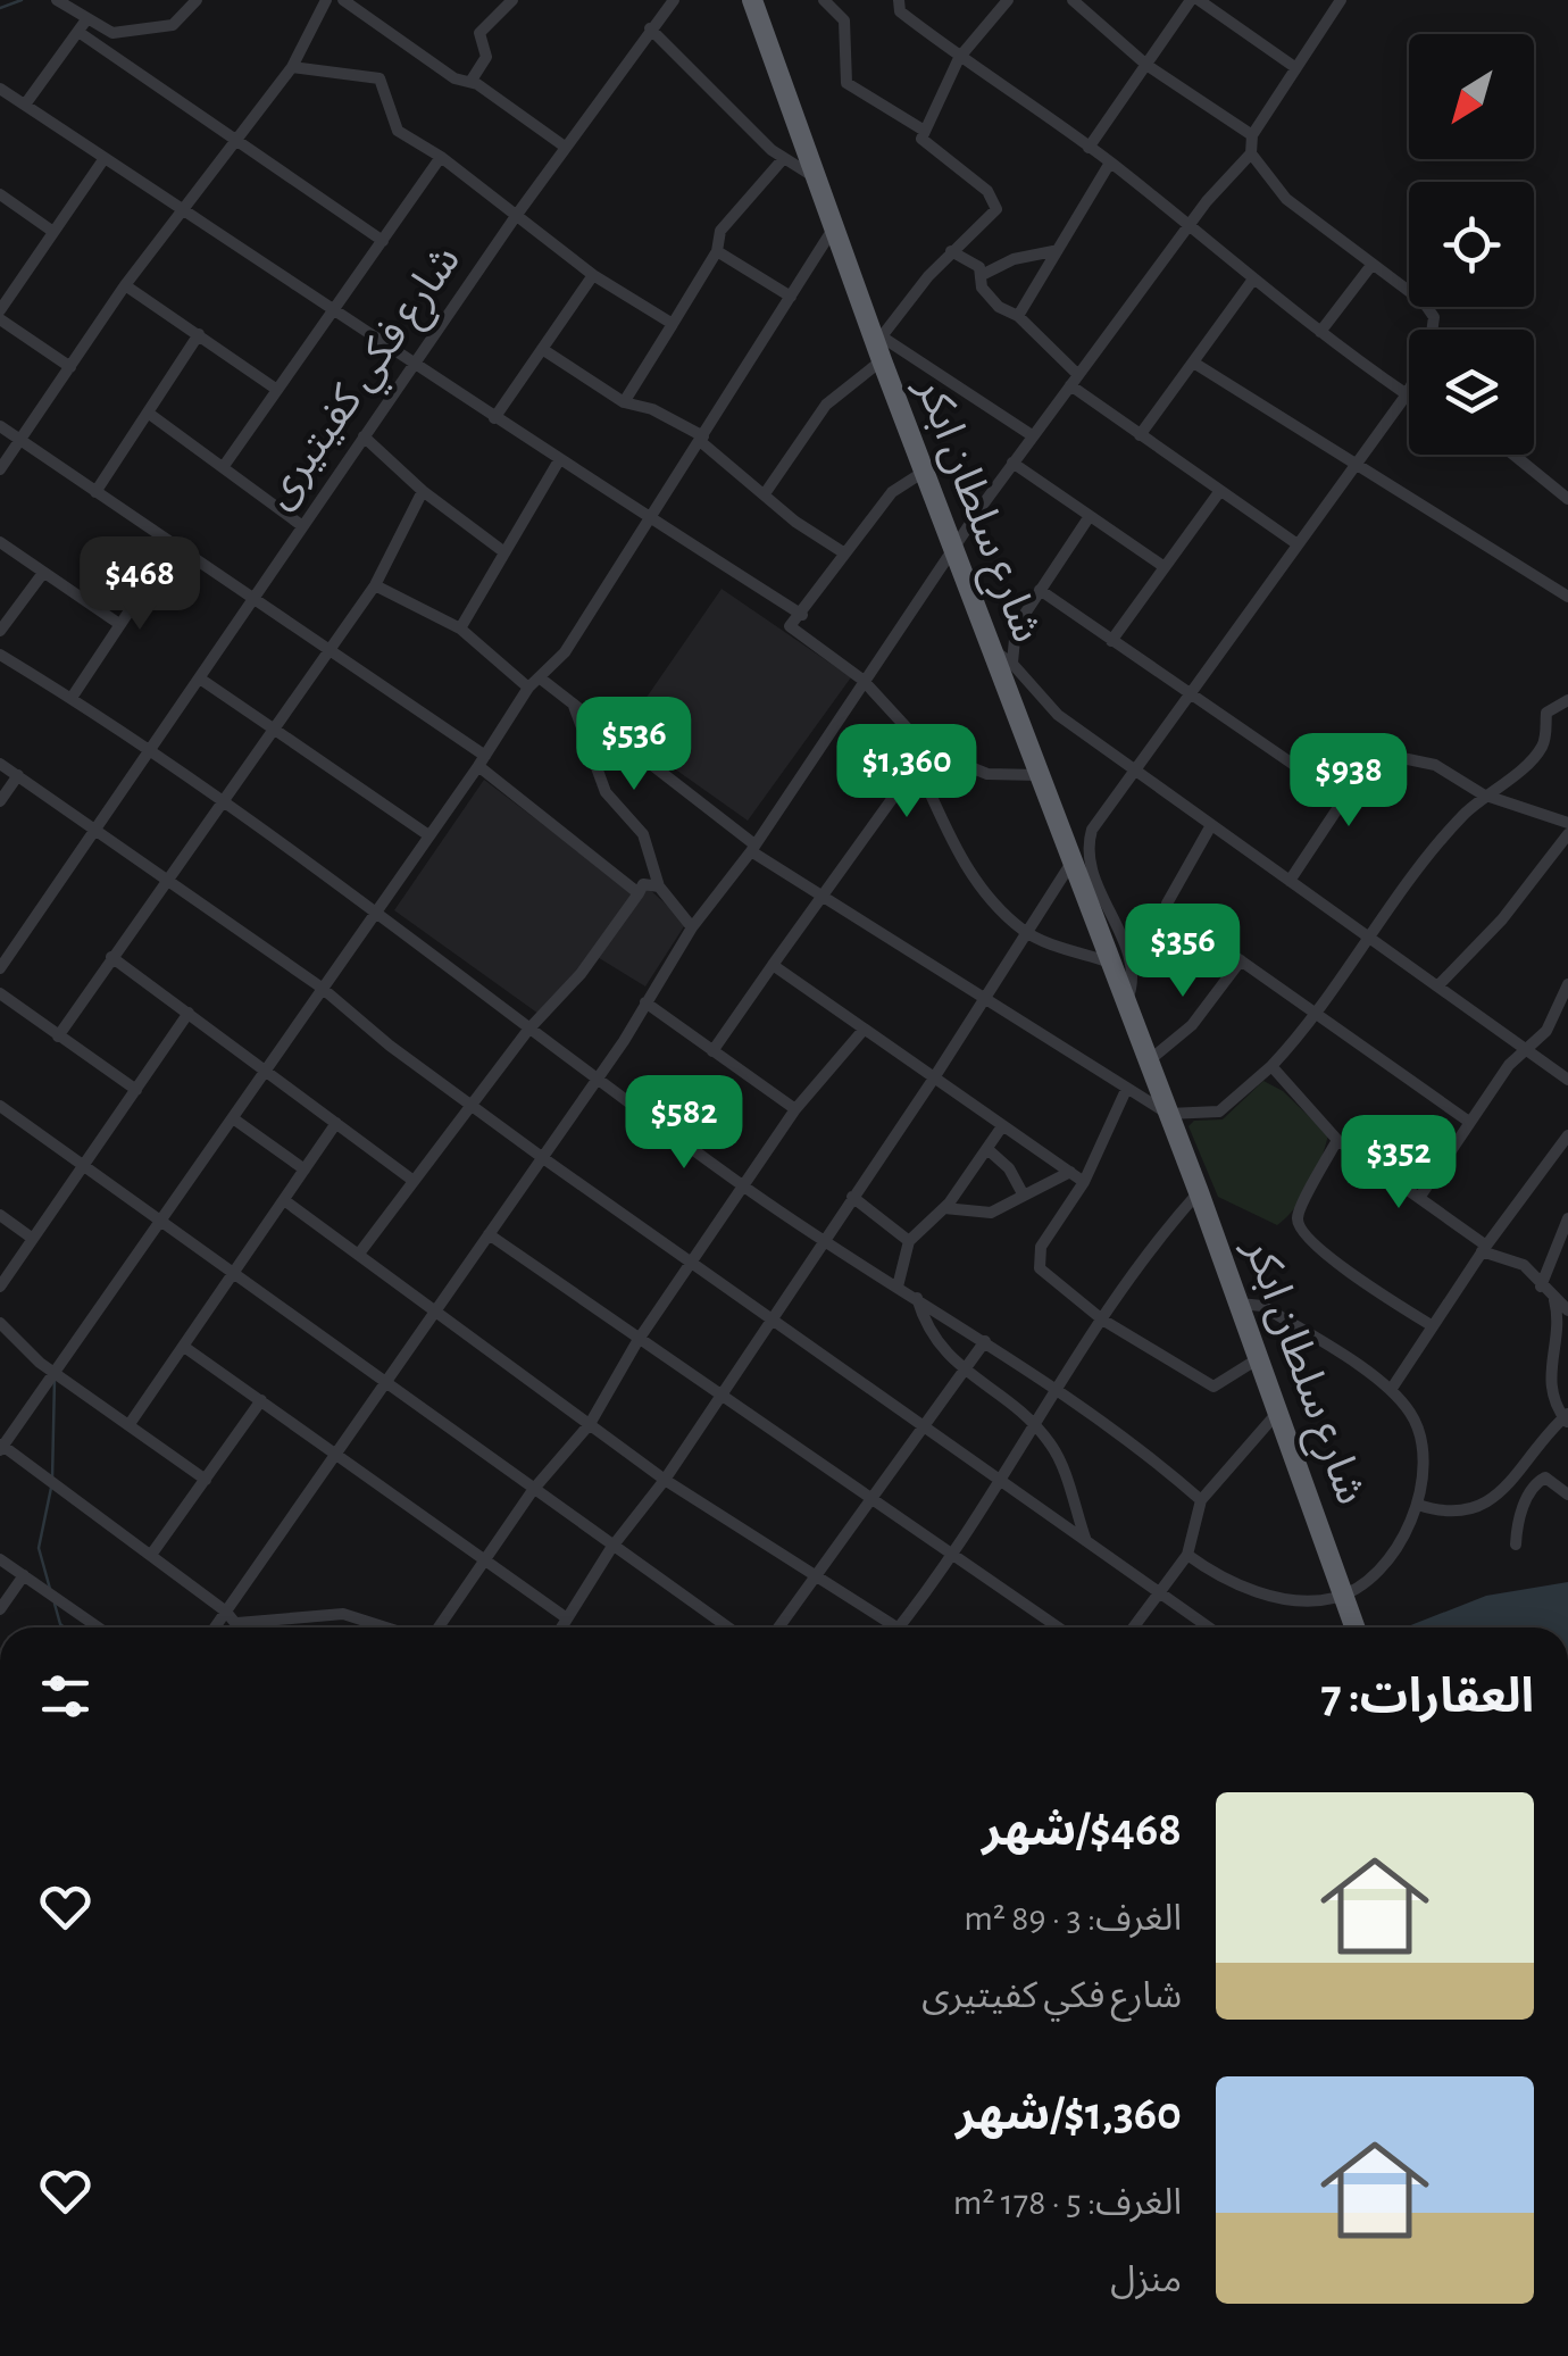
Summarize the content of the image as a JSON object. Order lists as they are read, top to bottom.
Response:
{
  "streets": {
    "highway": ["شارع سلطان ابكر"],
    "street": ["شارع فكي كفيتيرى"]
  },
  "north": "bottom left",
  "page": {
    "price": [
      "$468",
      "$536",
      "$1,360",
      "$938",
      "$356",
      "$582",
      "$352"
    ],
    "heading": "العقارات: 7",
    "list": [
      {
        "name": "$468/شهر",
        "note": "الغرف: 3 · 89 m² · شارع فكي كفيتيرى"
      },
      {
        "name": "$1,360/شهر",
        "note": "الغرف: 5 · 178 m² · منزل"
      }
    ]
  }
}
